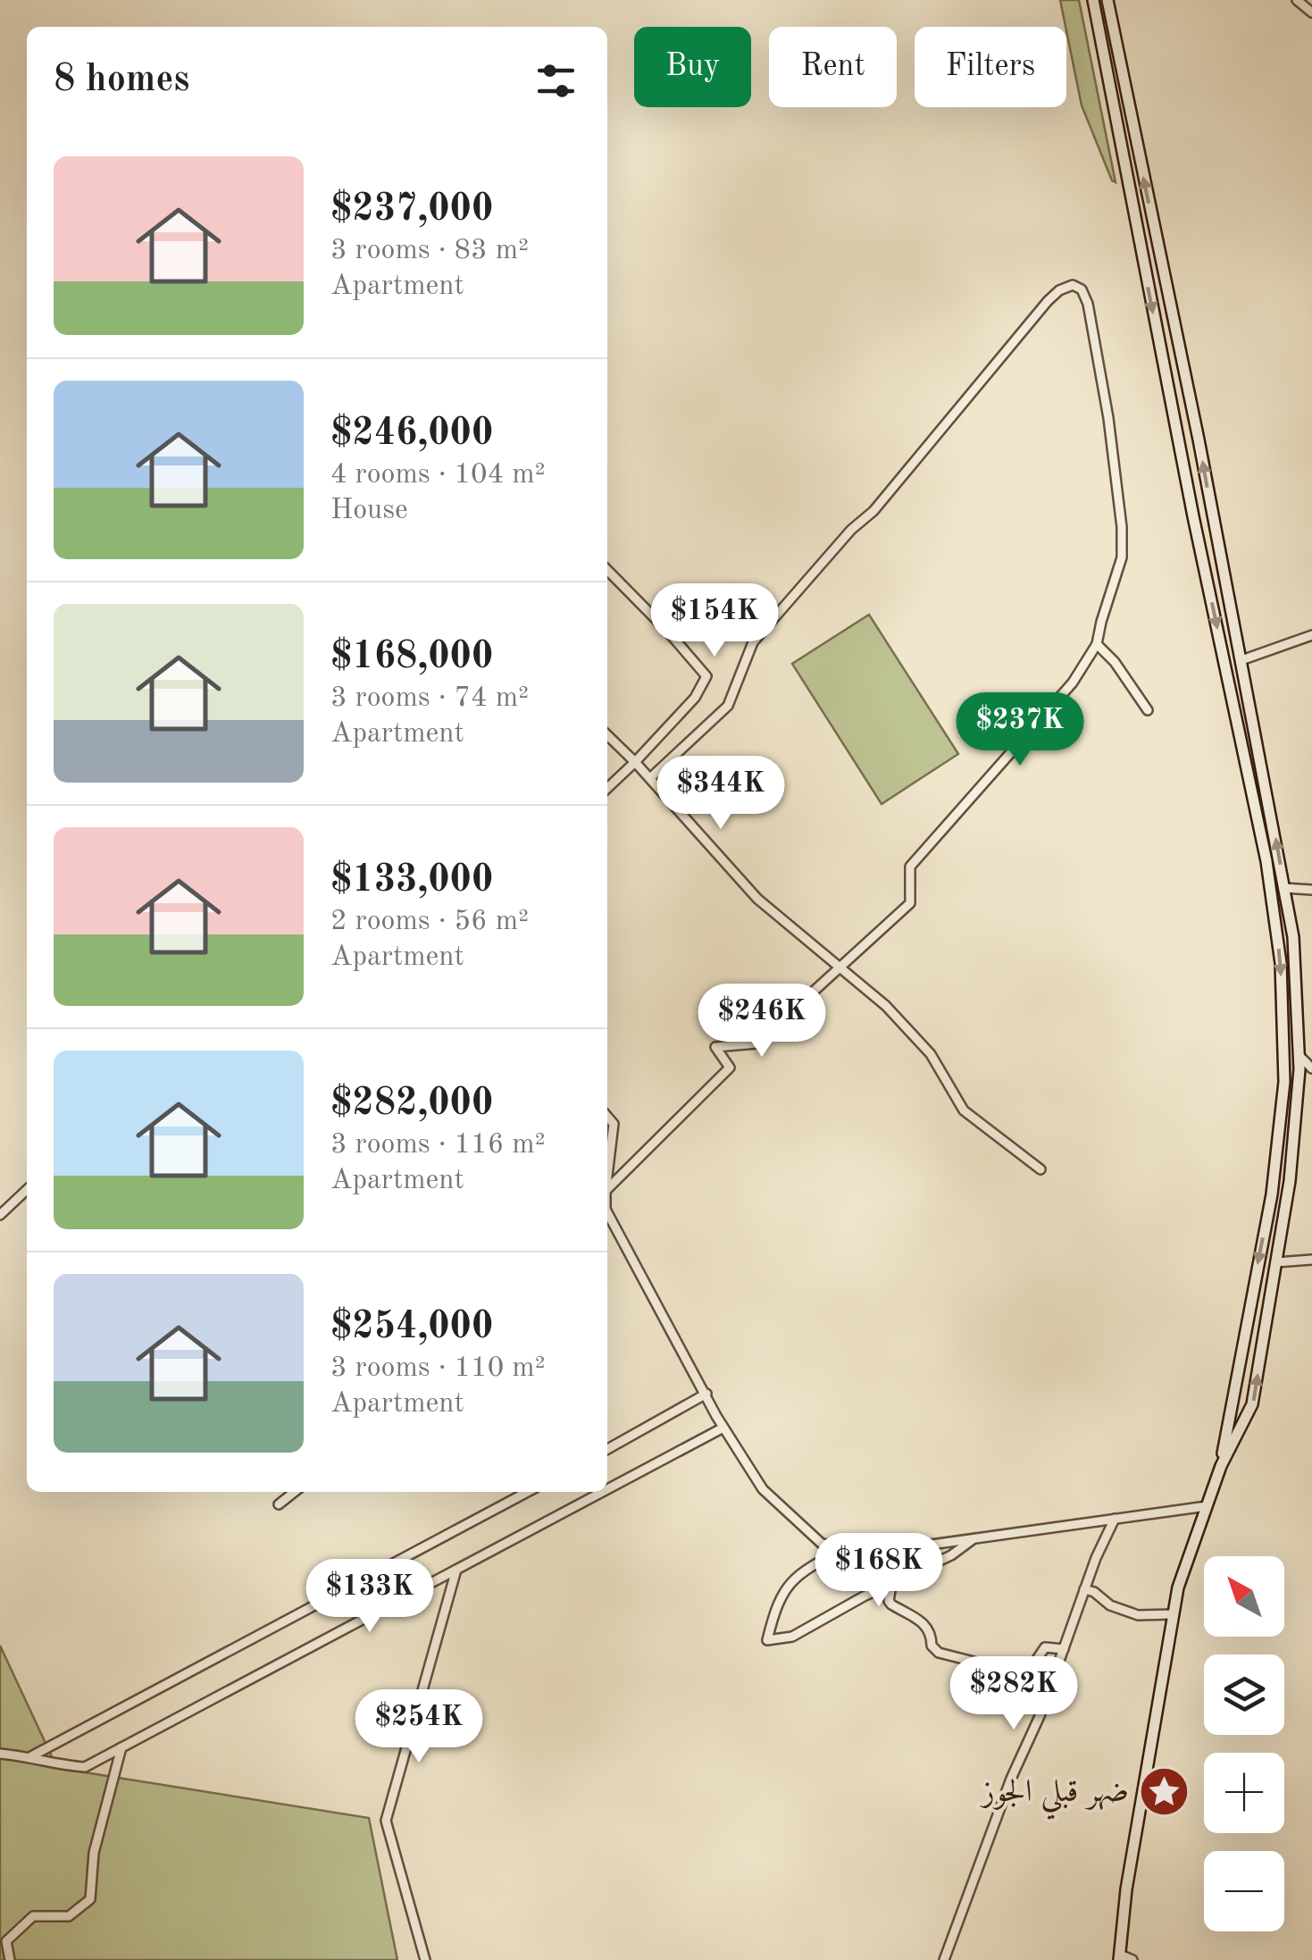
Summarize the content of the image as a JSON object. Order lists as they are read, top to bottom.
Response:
{
  "places": {
    "place": ["ضهر قبلي الجوز"]
  },
  "north": "top left",
  "page": {
    "chip": ["Buy", "Rent", "Filters"],
    "heading": "8 homes",
    "list": [
      {
        "name": "$237,000",
        "note": "3 rooms · 83 m² · Apartment"
      },
      {
        "name": "$246,000",
        "note": "4 rooms · 104 m² · House"
      },
      {
        "name": "$168,000",
        "note": "3 rooms · 74 m² · Apartment"
      },
      {
        "name": "$133,000",
        "note": "2 rooms · 56 m² · Apartment"
      },
      {
        "name": "$282,000",
        "note": "3 rooms · 116 m² · Apartment"
      },
      {
        "name": "$254,000",
        "note": "3 rooms · 110 m² · Apartment"
      }
    ],
    "price": [
      "$154K",
      "$237K",
      "$344K",
      "$246K",
      "$168K",
      "$133K",
      "$282K",
      "$254K"
    ],
    "map_buttons": ["+", "−"]
  }
}
